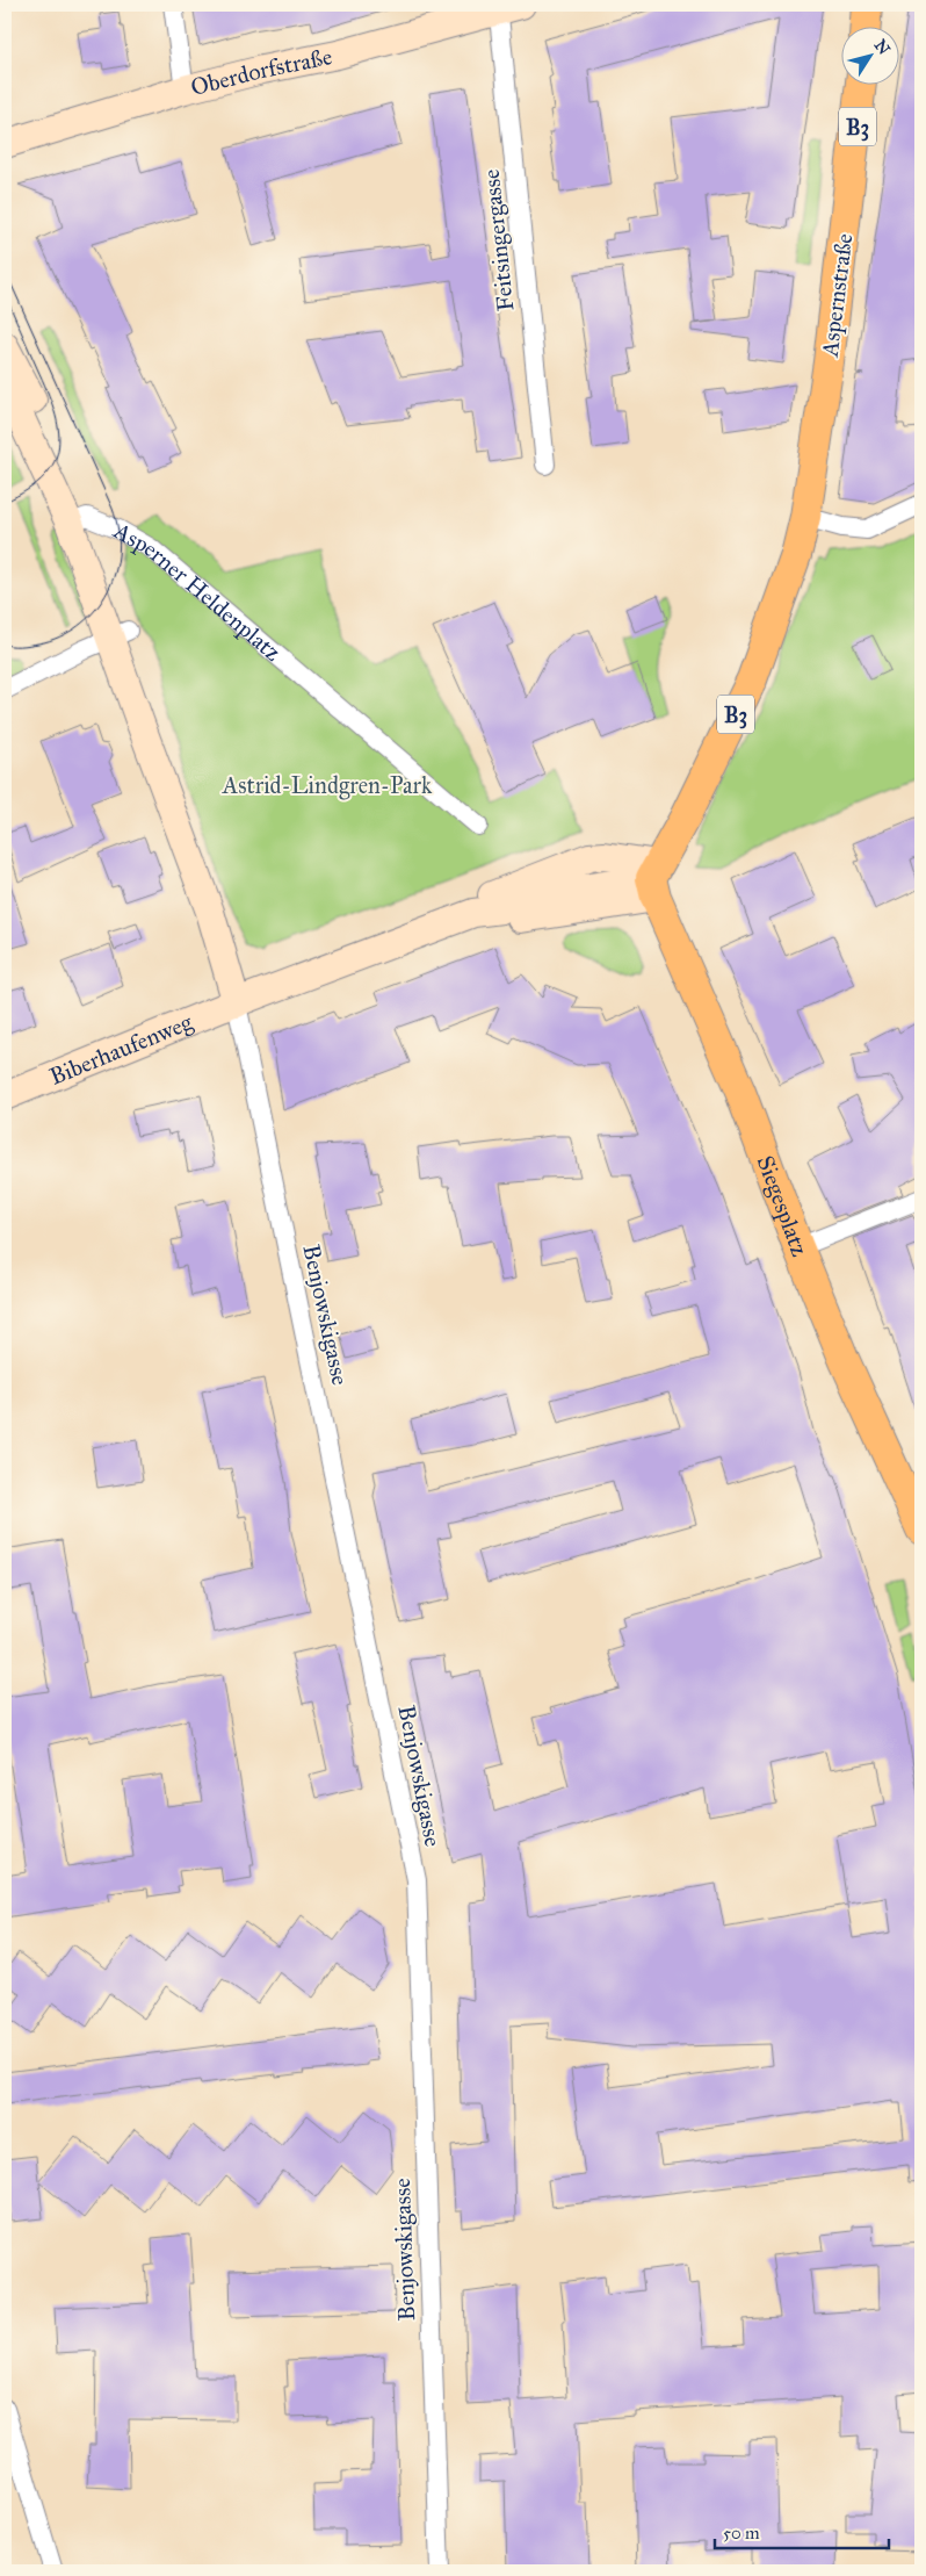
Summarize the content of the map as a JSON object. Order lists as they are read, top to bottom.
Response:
{
  "streets": {
    "main road": ["B3", "Aspernstraße", "Siegesplatz"],
    "street": [
      "Oberdorfstraße",
      "Feitsingergasse",
      "Asperner Heldenplatz",
      "Biberhaufenweg",
      "Benjowskigasse"
    ]
  },
  "crossings": [
    ["Oberdorfstraße", "Feitsingergasse"],
    ["B3", "Aspernstraße"],
    ["B3", "Siegesplatz"],
    ["Asperner Heldenplatz", "Biberhaufenweg"],
    ["Asperner Heldenplatz", "Benjowskigasse"],
    ["Biberhaufenweg", "Benjowskigasse"]
  ],
  "parks": ["Astrid-Lindgren-Park"],
  "scale_bar": "50 m",
  "north": "top right"
}
